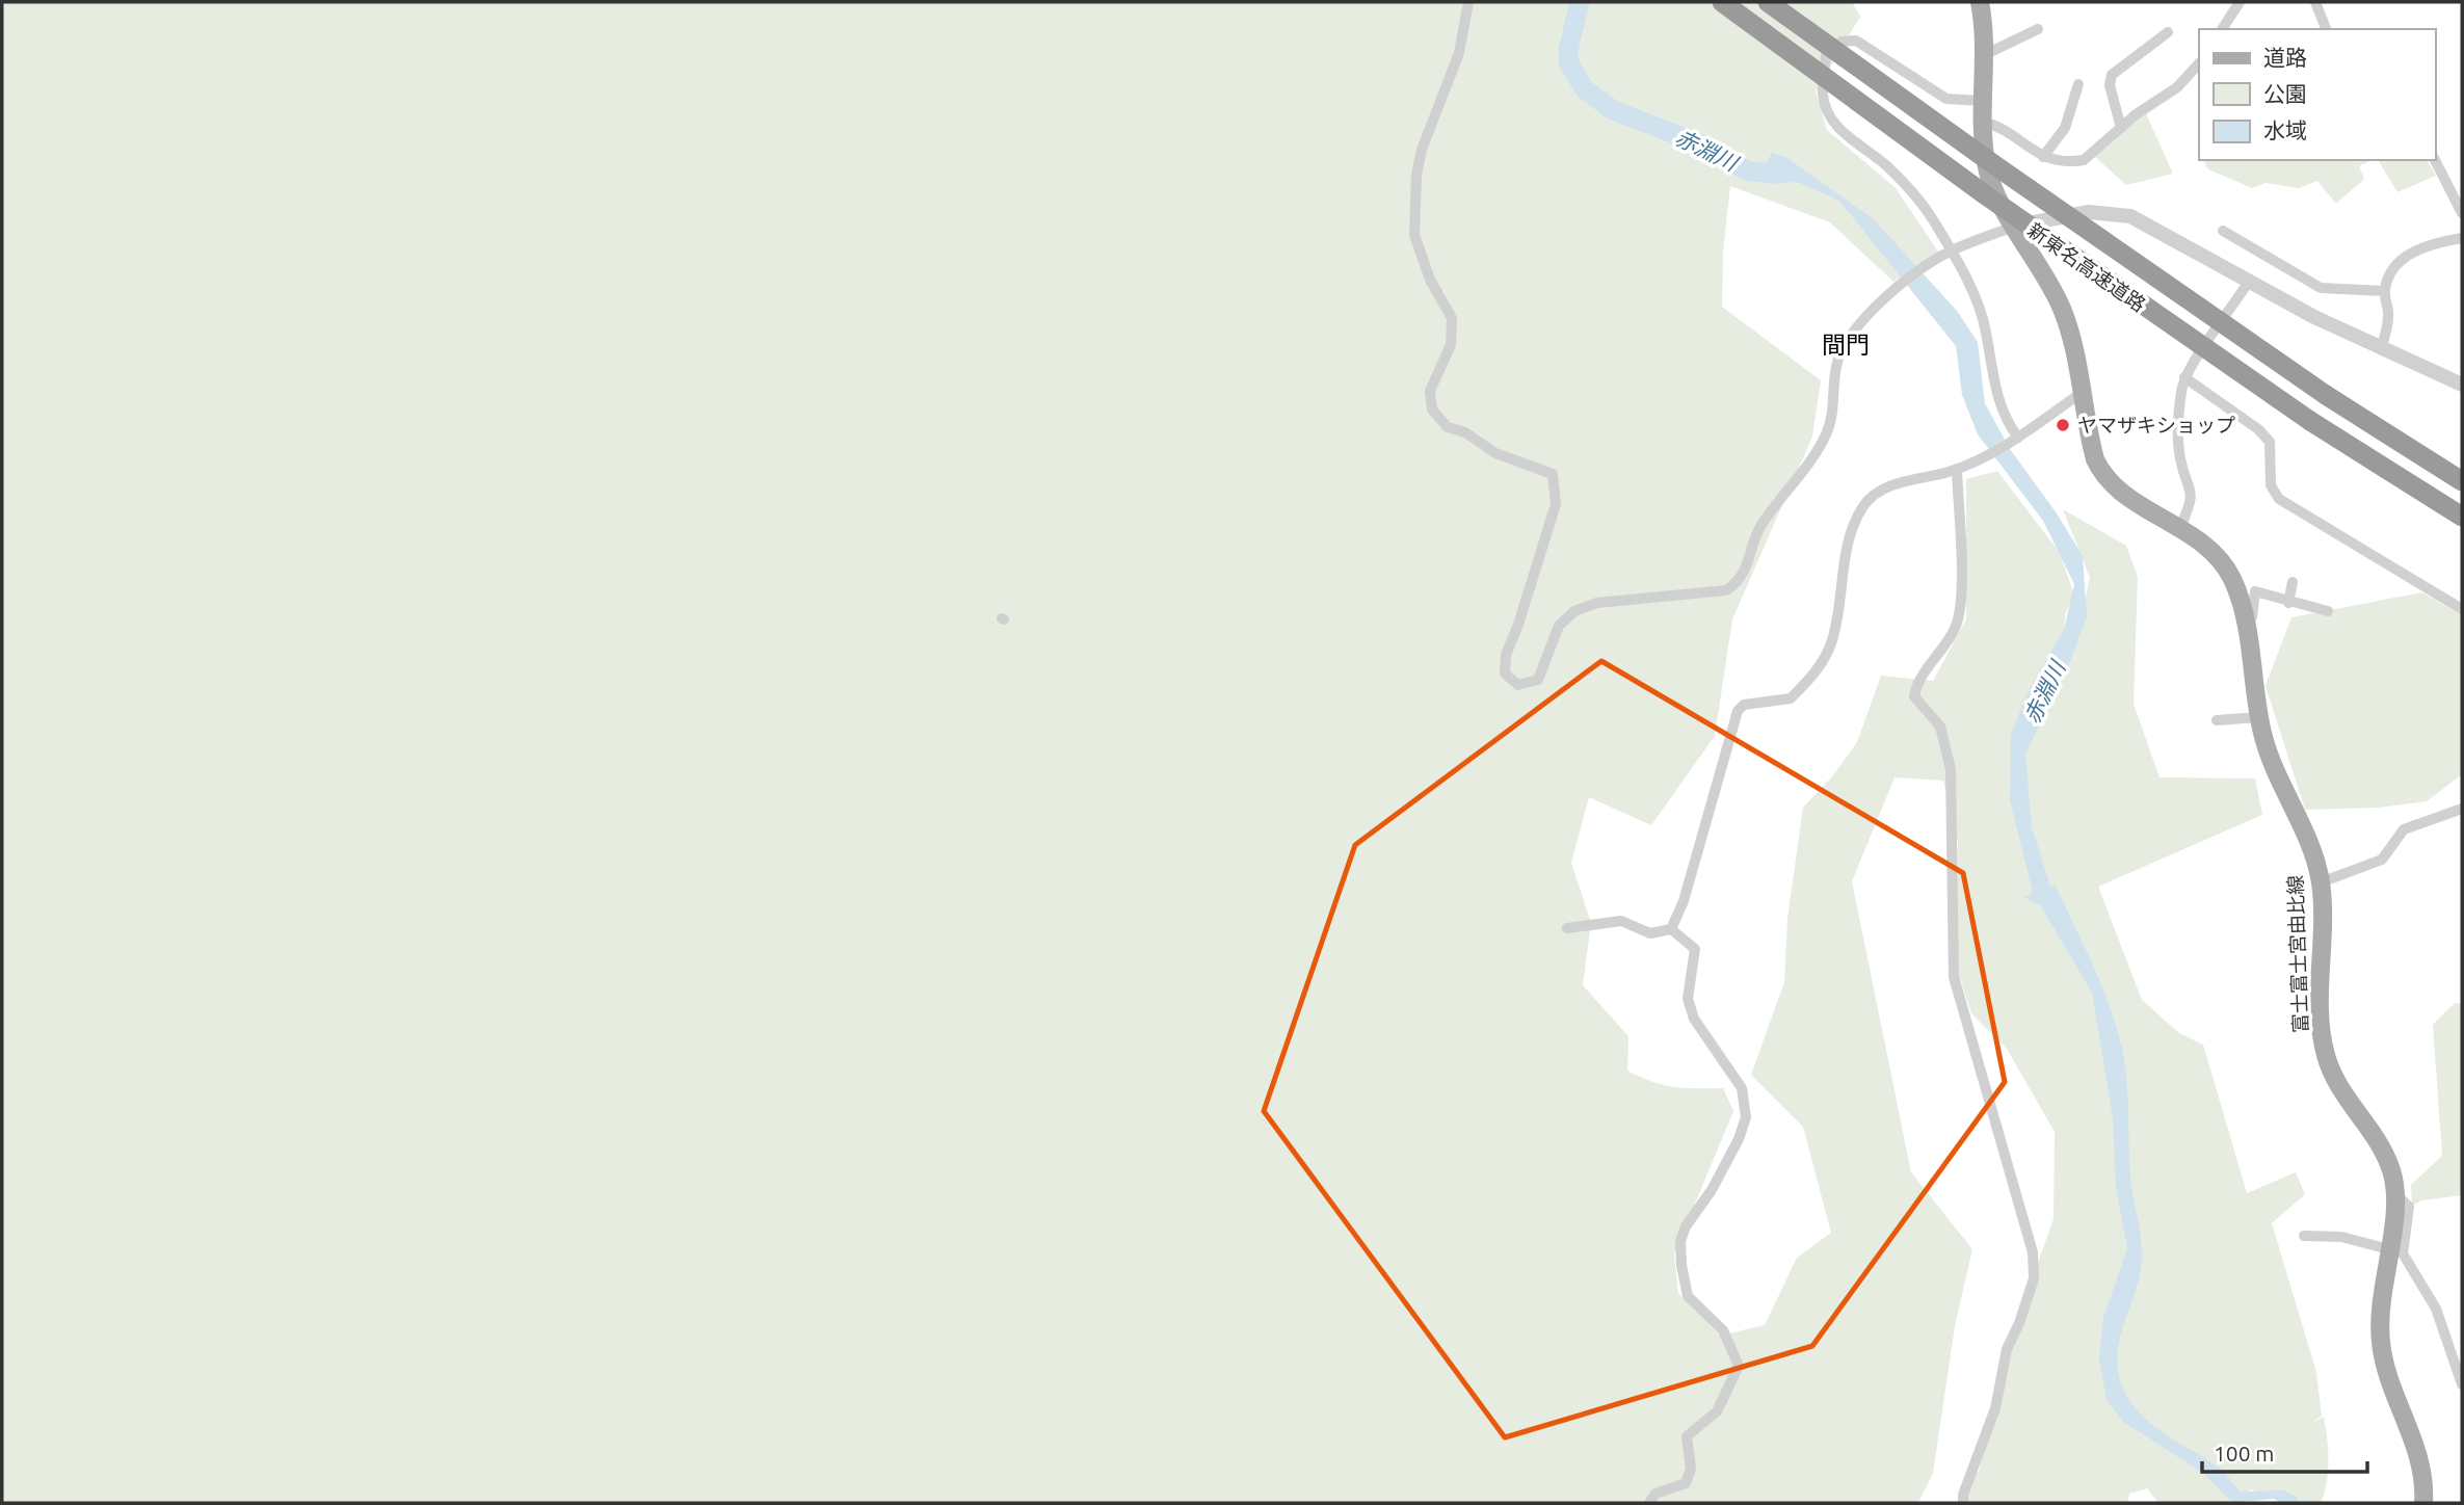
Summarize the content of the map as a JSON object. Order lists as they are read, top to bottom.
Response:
{
  "streets": {
    "highway": ["新東名高速道路"],
    "main road": ["富士富士宮由比線"]
  },
  "districts": ["間門"],
  "water": ["赤淵川"],
  "places": ["ヤマザキショップ"],
  "legend": ["道路", "公園", "水域"],
  "scale_bar": "100 m"
}
